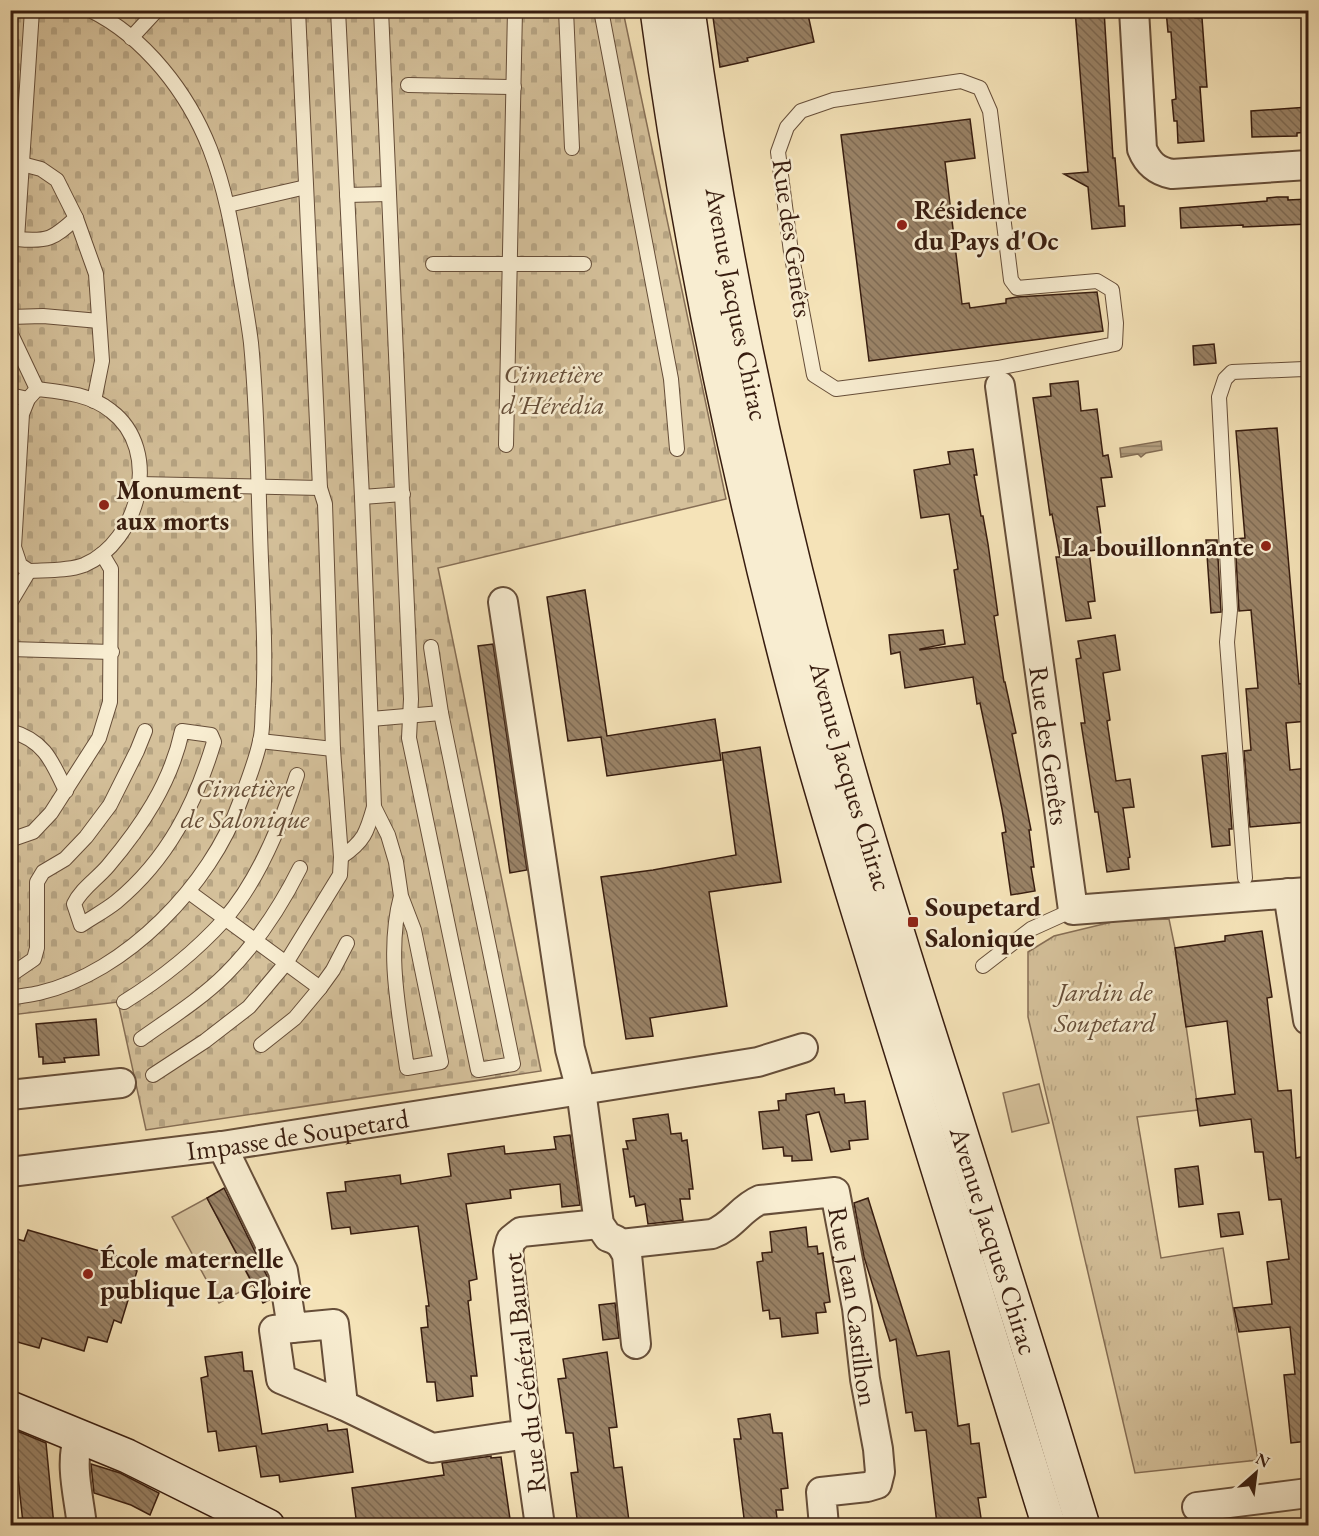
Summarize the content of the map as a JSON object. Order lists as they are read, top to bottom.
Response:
{
  "streets": {
    "main road": ["Avenue Jacques Chirac"],
    "street": [
      "Rue des Genêts",
      "Impasse de Soupetard",
      "Rue Jean Castilhon",
      "Rue du Général Baurot"
    ]
  },
  "parks": ["Cimetière d'Hérédia", "Cimetière de Salonique", "Jardin de Soupetard"],
  "places": {
    "other": [
      "Résidence du Pays d'Oc",
      "Monument aux morts",
      "La bouillonnante",
      "École maternelle publique La Gloire"
    ],
    "transit": ["Soupetard Salonique"]
  },
  "north": "top right"
}
